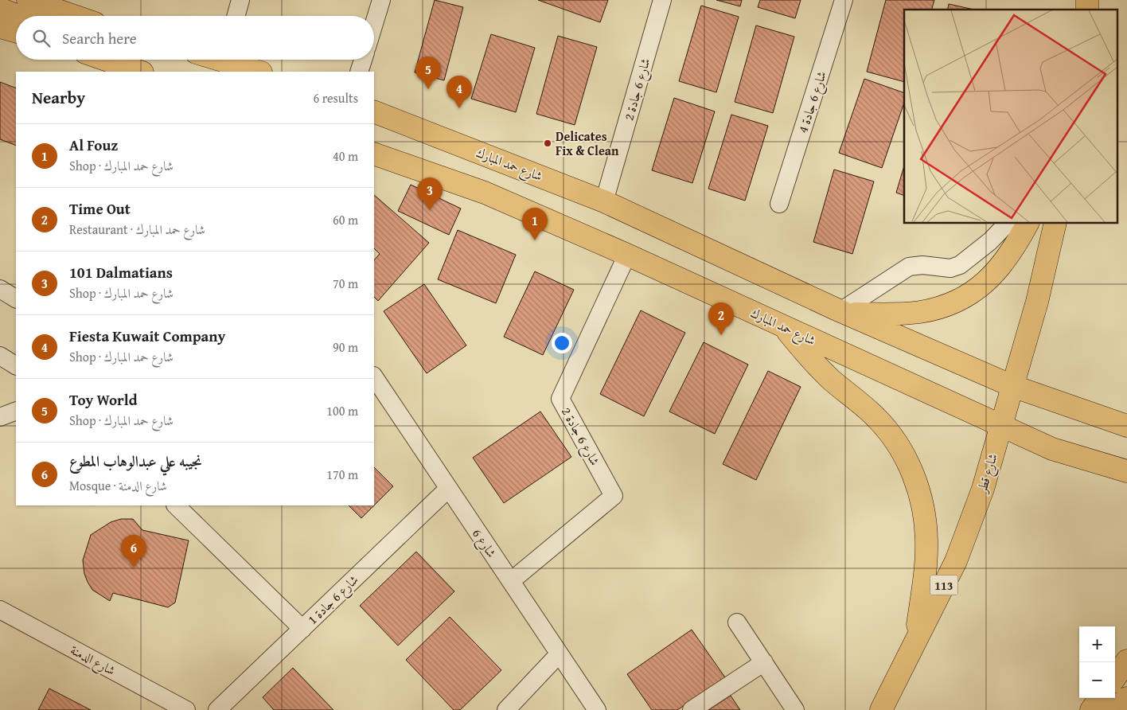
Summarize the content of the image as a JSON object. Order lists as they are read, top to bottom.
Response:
{
  "streets": {
    "main road": ["شارع حمد المبارك", "شارع قطر", "113"],
    "street": [
      "شارع 6 جادة 2",
      "شارع 6 جادة 4",
      "شارع 6",
      "شارع 6 جادة 1",
      "شارع الدمنة"
    ]
  },
  "crossings": [
    ["شارع 6 جادة 2", "شارع حمد المبارك"],
    ["شارع 6 جادة 2", "شارع 6"],
    ["شارع حمد المبارك", "شارع قطر"],
    ["شارع 6", "شارع 6 جادة 1"]
  ],
  "places": ["Delicates Fix & Clean"],
  "page": {
    "search": "Search here",
    "pins": [
      "5",
      "4",
      "3",
      "1",
      "2",
      "6"
    ],
    "heading": ["Nearby", "6 results"],
    "list": [
      {
        "mark": "1",
        "name": "Al Fouz",
        "note": "Shop · شارع حمد المبارك",
        "value": "40 m"
      },
      {
        "mark": "2",
        "name": "Time Out",
        "note": "Restaurant · شارع حمد المبارك",
        "value": "60 m"
      },
      {
        "mark": "3",
        "name": "101 Dalmatians",
        "note": "Shop · شارع حمد المبارك",
        "value": "70 m"
      },
      {
        "mark": "4",
        "name": "Fiesta Kuwait Company",
        "note": "Shop · شارع حمد المبارك",
        "value": "90 m"
      },
      {
        "mark": "5",
        "name": "Toy World",
        "note": "Shop · شارع حمد المبارك",
        "value": "100 m"
      },
      {
        "mark": "6",
        "name": "نجيبه علي عبدالوهاب المطوع",
        "note": "Mosque · شارع الدمنة",
        "value": "170 m"
      }
    ],
    "map_buttons": ["+", "−"]
  }
}
